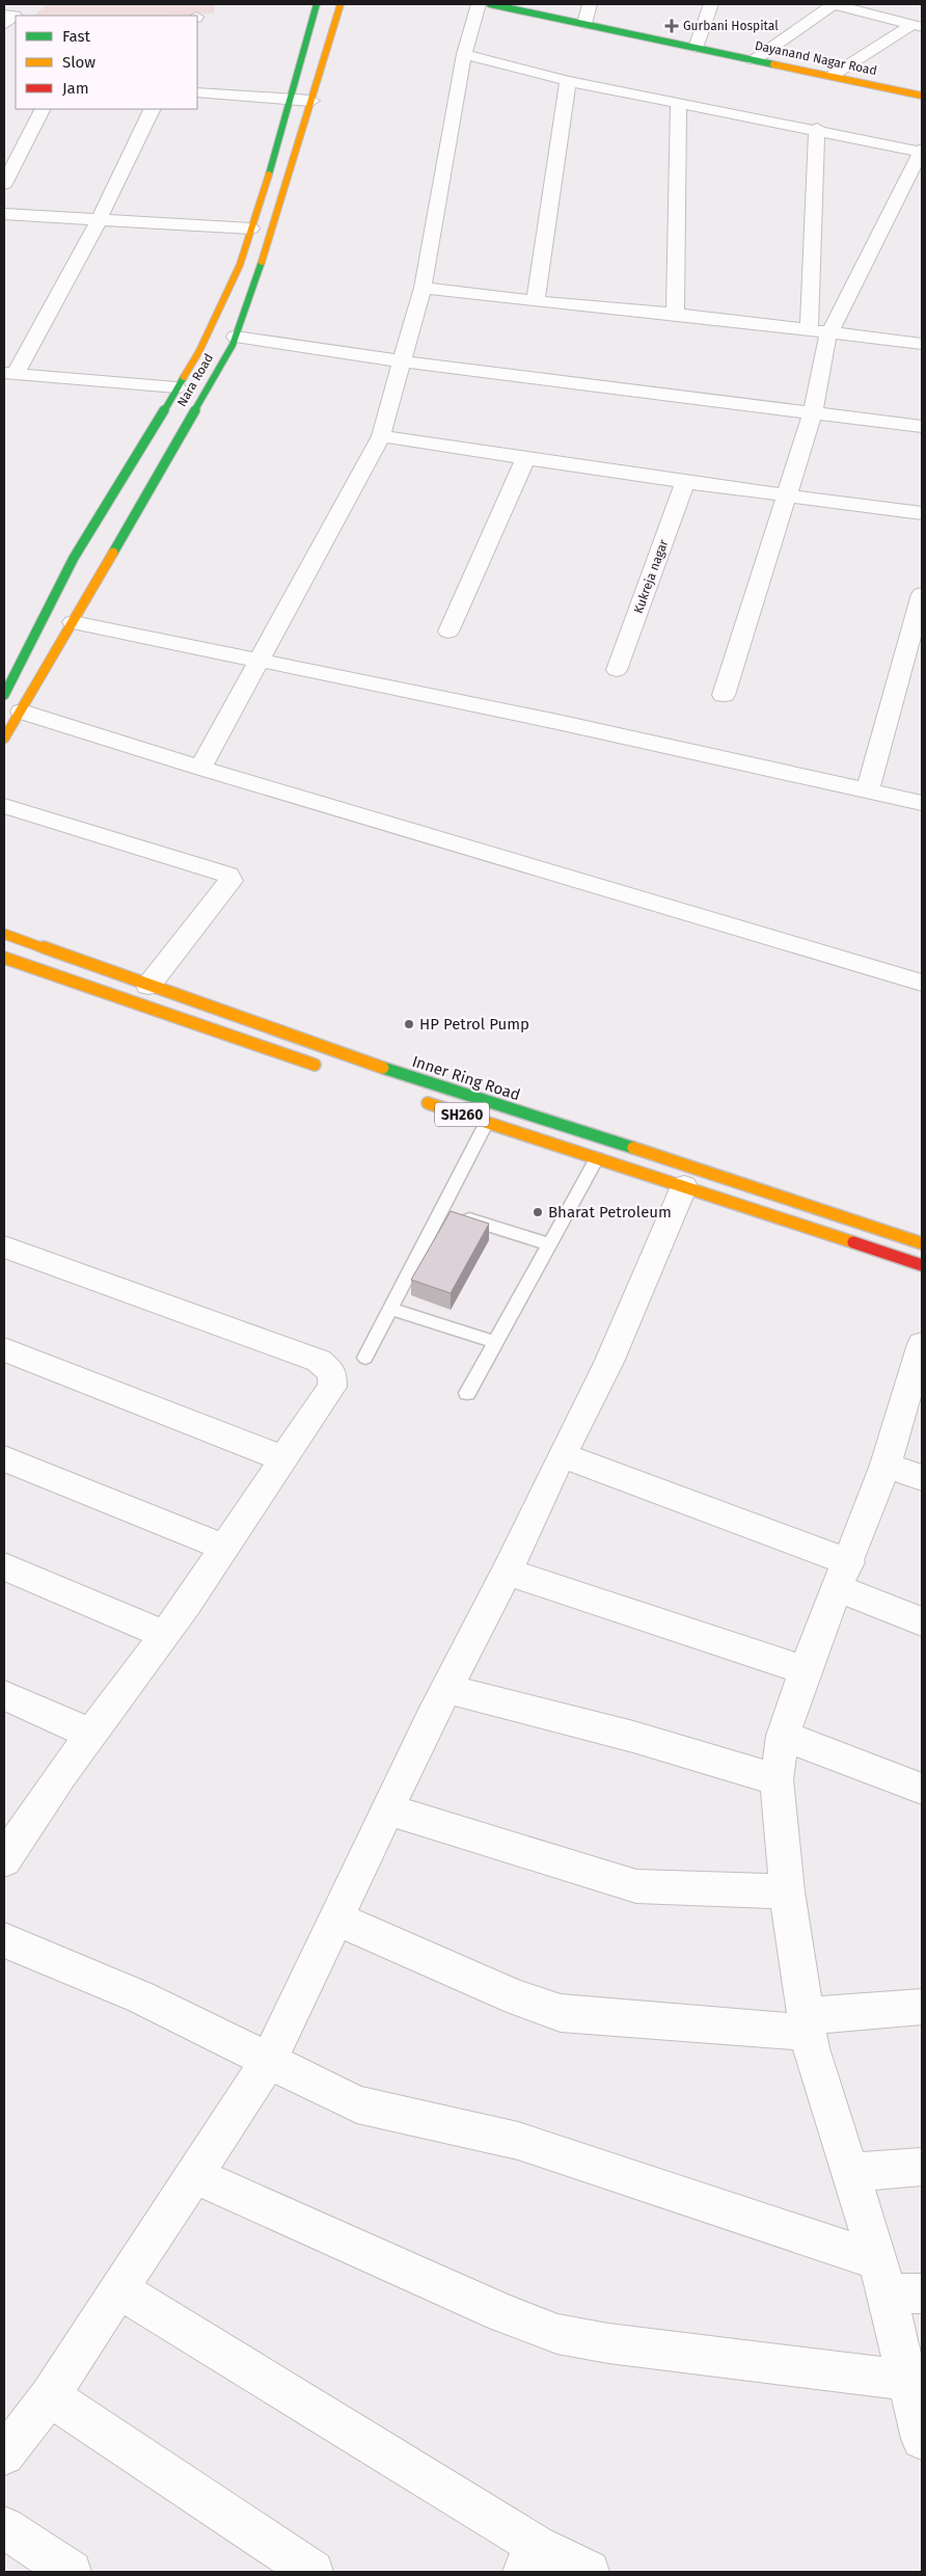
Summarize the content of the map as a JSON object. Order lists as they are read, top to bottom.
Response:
{
  "streets": {
    "main road": [
      "Dayanand Nagar Road",
      "Nara Road",
      "Inner Ring Road",
      "SH260"
    ],
    "street": ["Kukreja nagar"]
  },
  "places": {
    "health": ["Gurbani Hospital"],
    "other": ["HP Petrol Pump", "Bharat Petroleum"]
  },
  "legend": ["Fast", "Slow", "Jam"]
}
